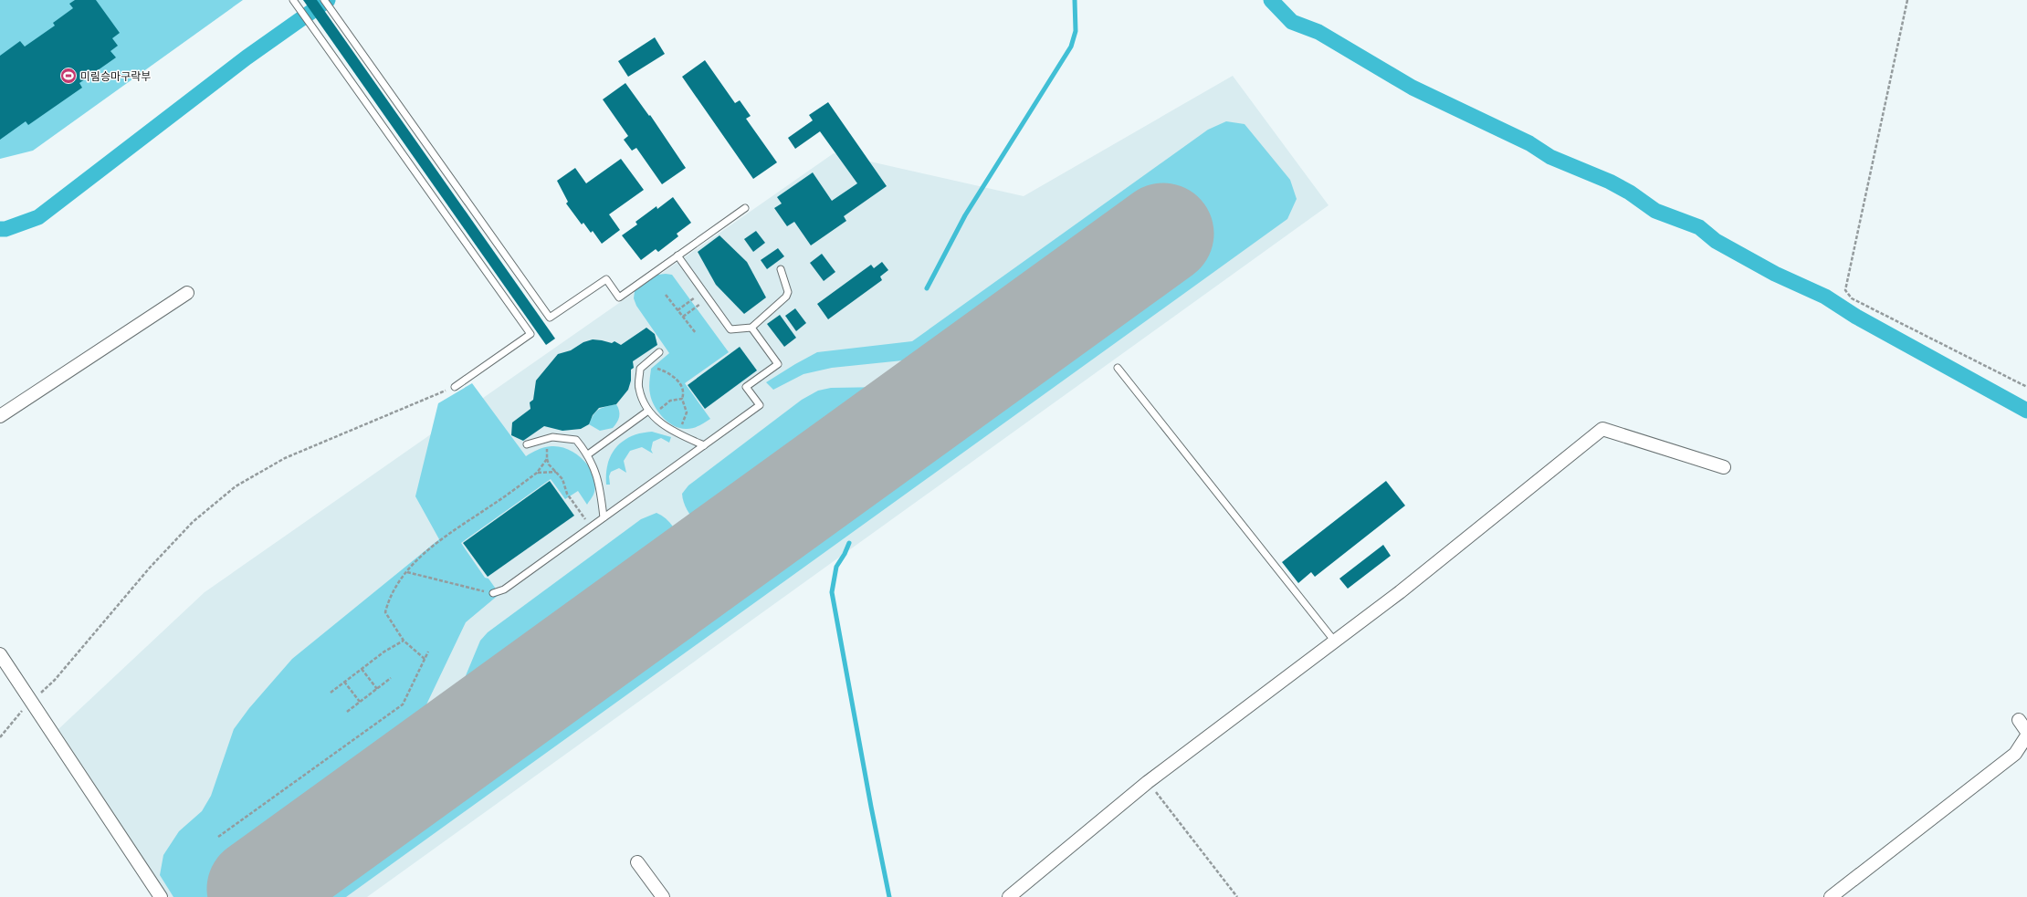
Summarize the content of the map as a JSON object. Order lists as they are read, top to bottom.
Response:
{
  "places": {
    "sports": ["미림승마구락부"]
  }
}
